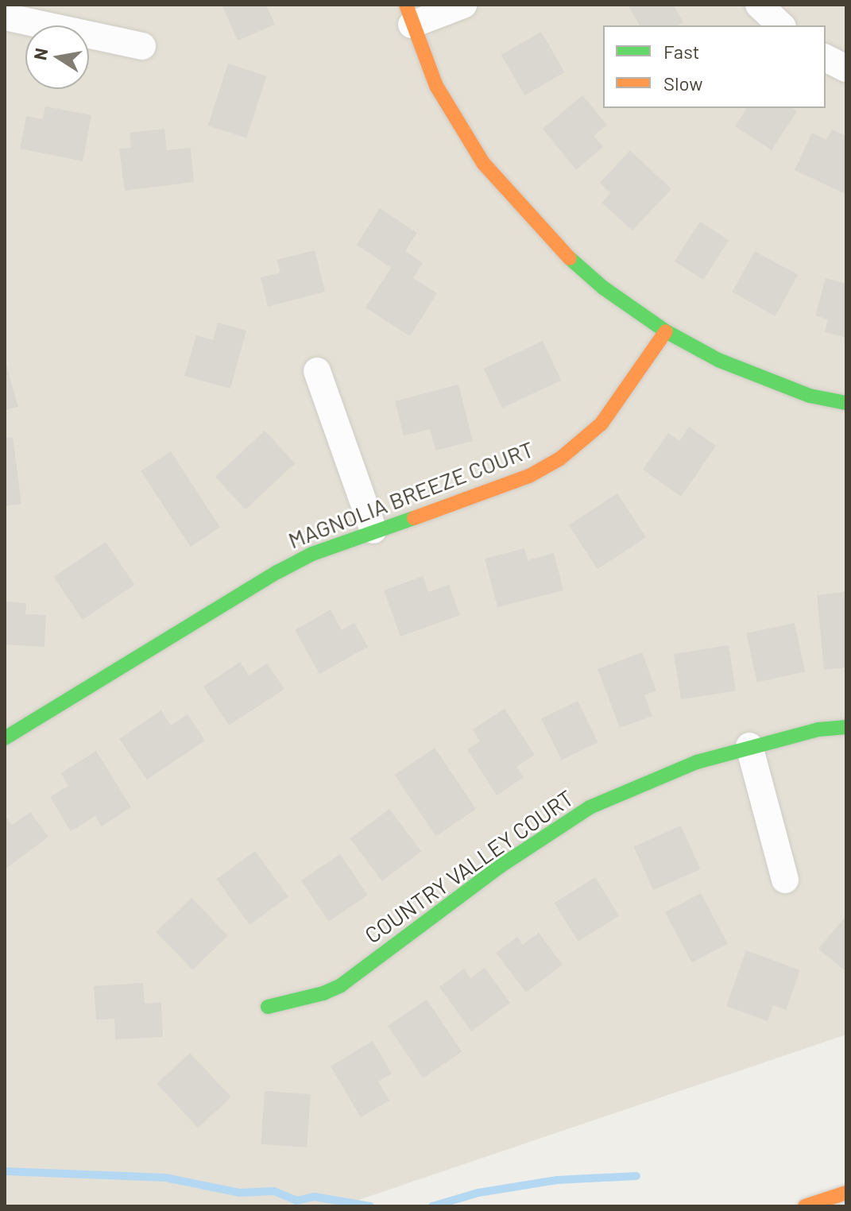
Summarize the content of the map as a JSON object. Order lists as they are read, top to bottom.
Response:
{
  "streets": {
    "main road": ["MAGNOLIA BREEZE COURT", "COUNTRY VALLEY COURT"]
  },
  "legend": ["Fast", "Slow"],
  "north": "left"
}
